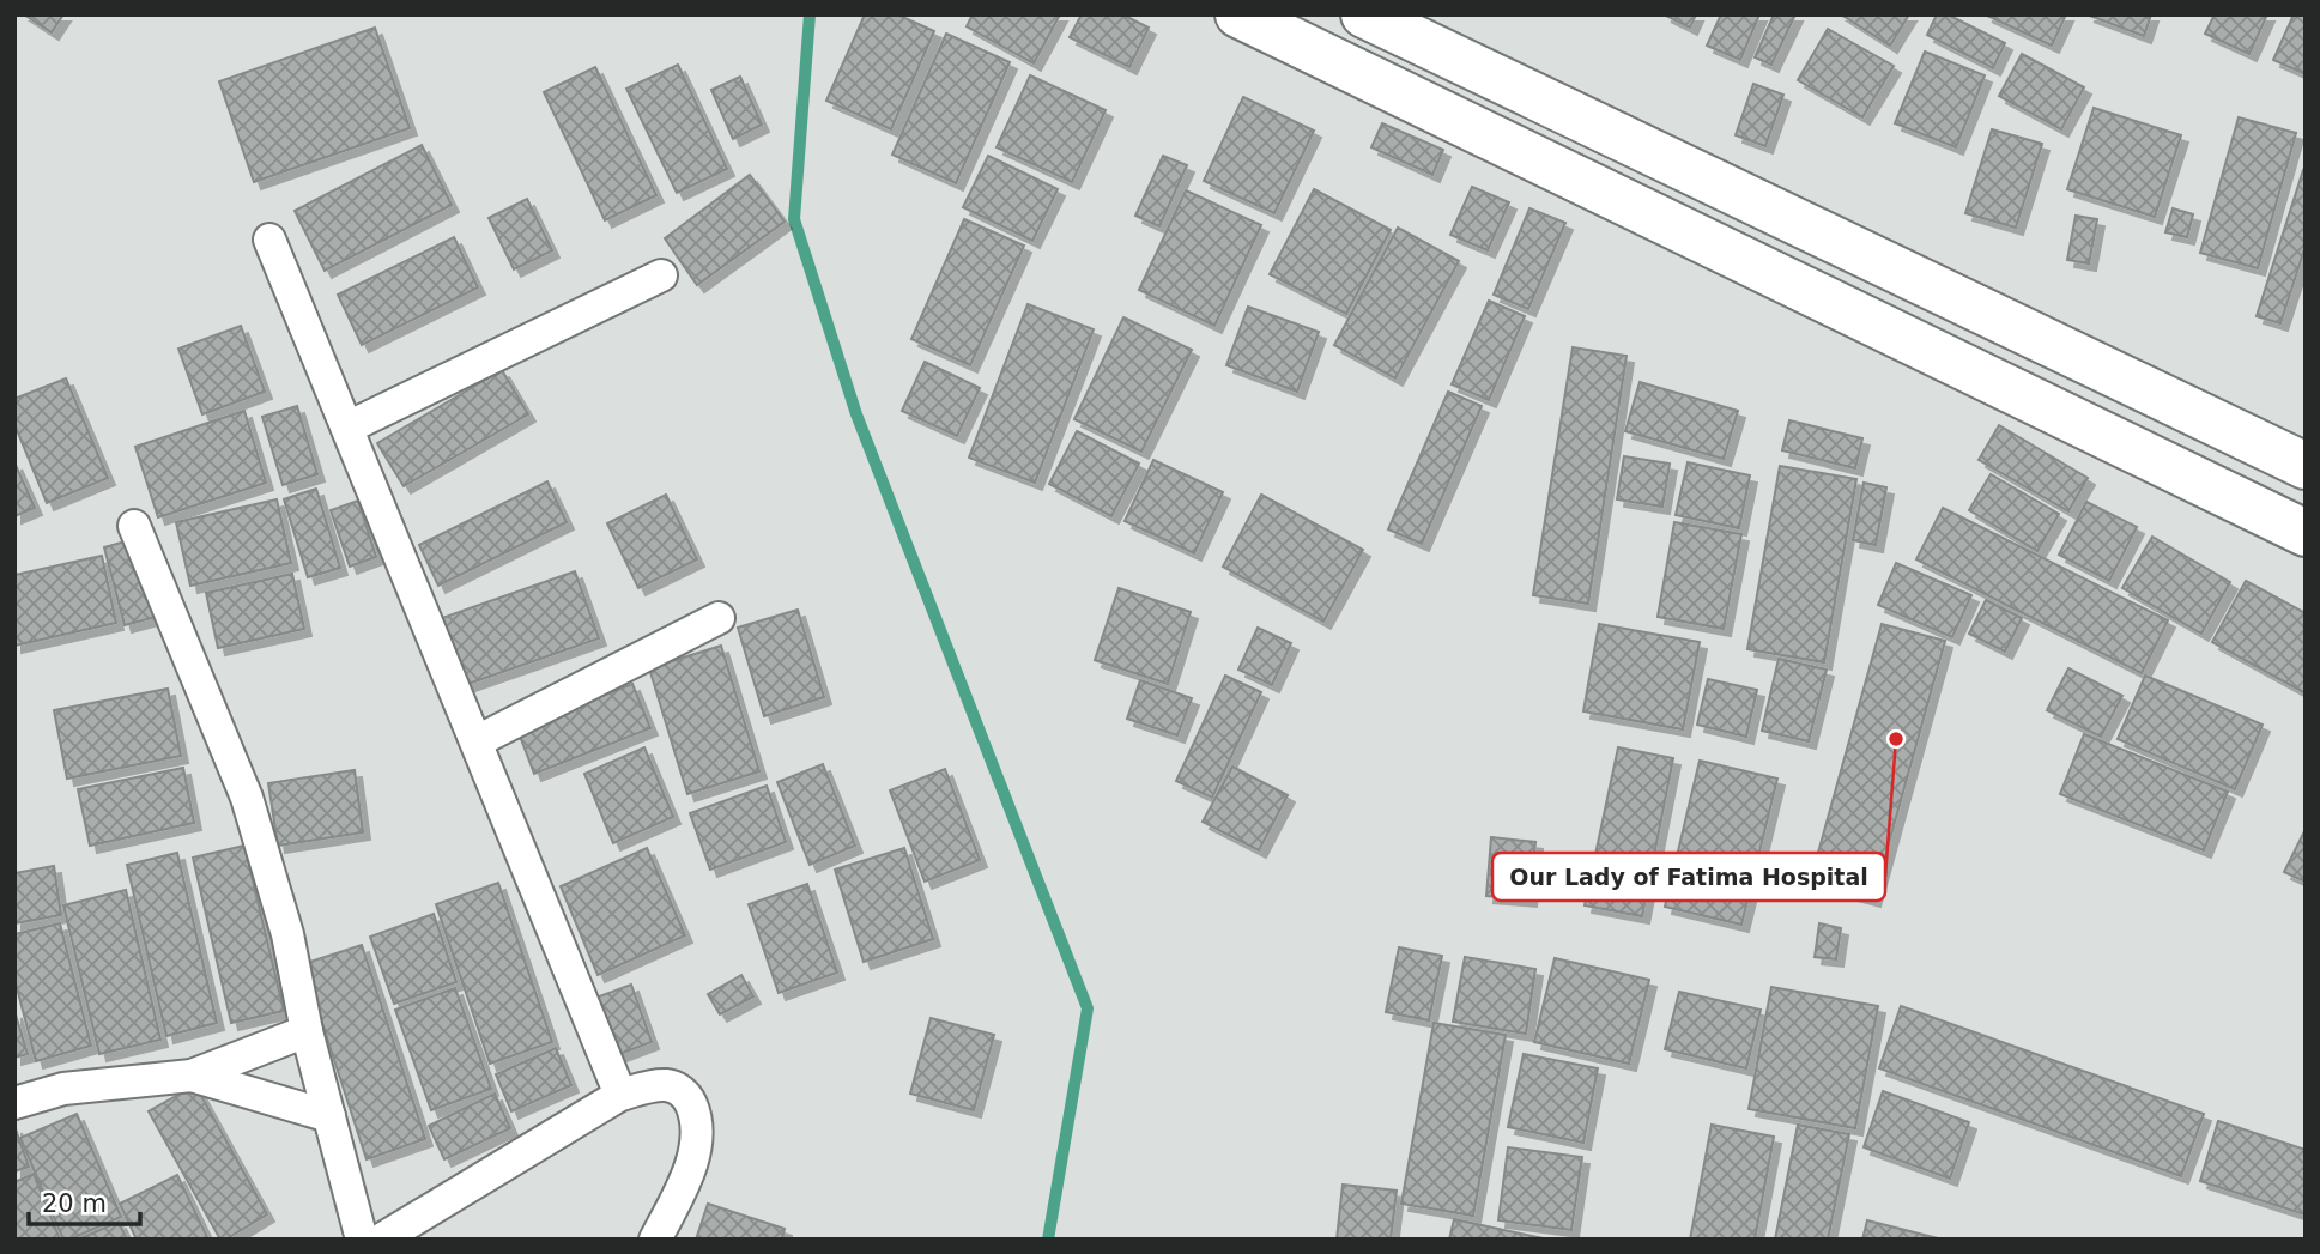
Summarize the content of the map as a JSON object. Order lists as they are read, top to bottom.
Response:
{
  "places": ["Our Lady of Fatima Hospital"],
  "scale_bar": "20 m"
}
